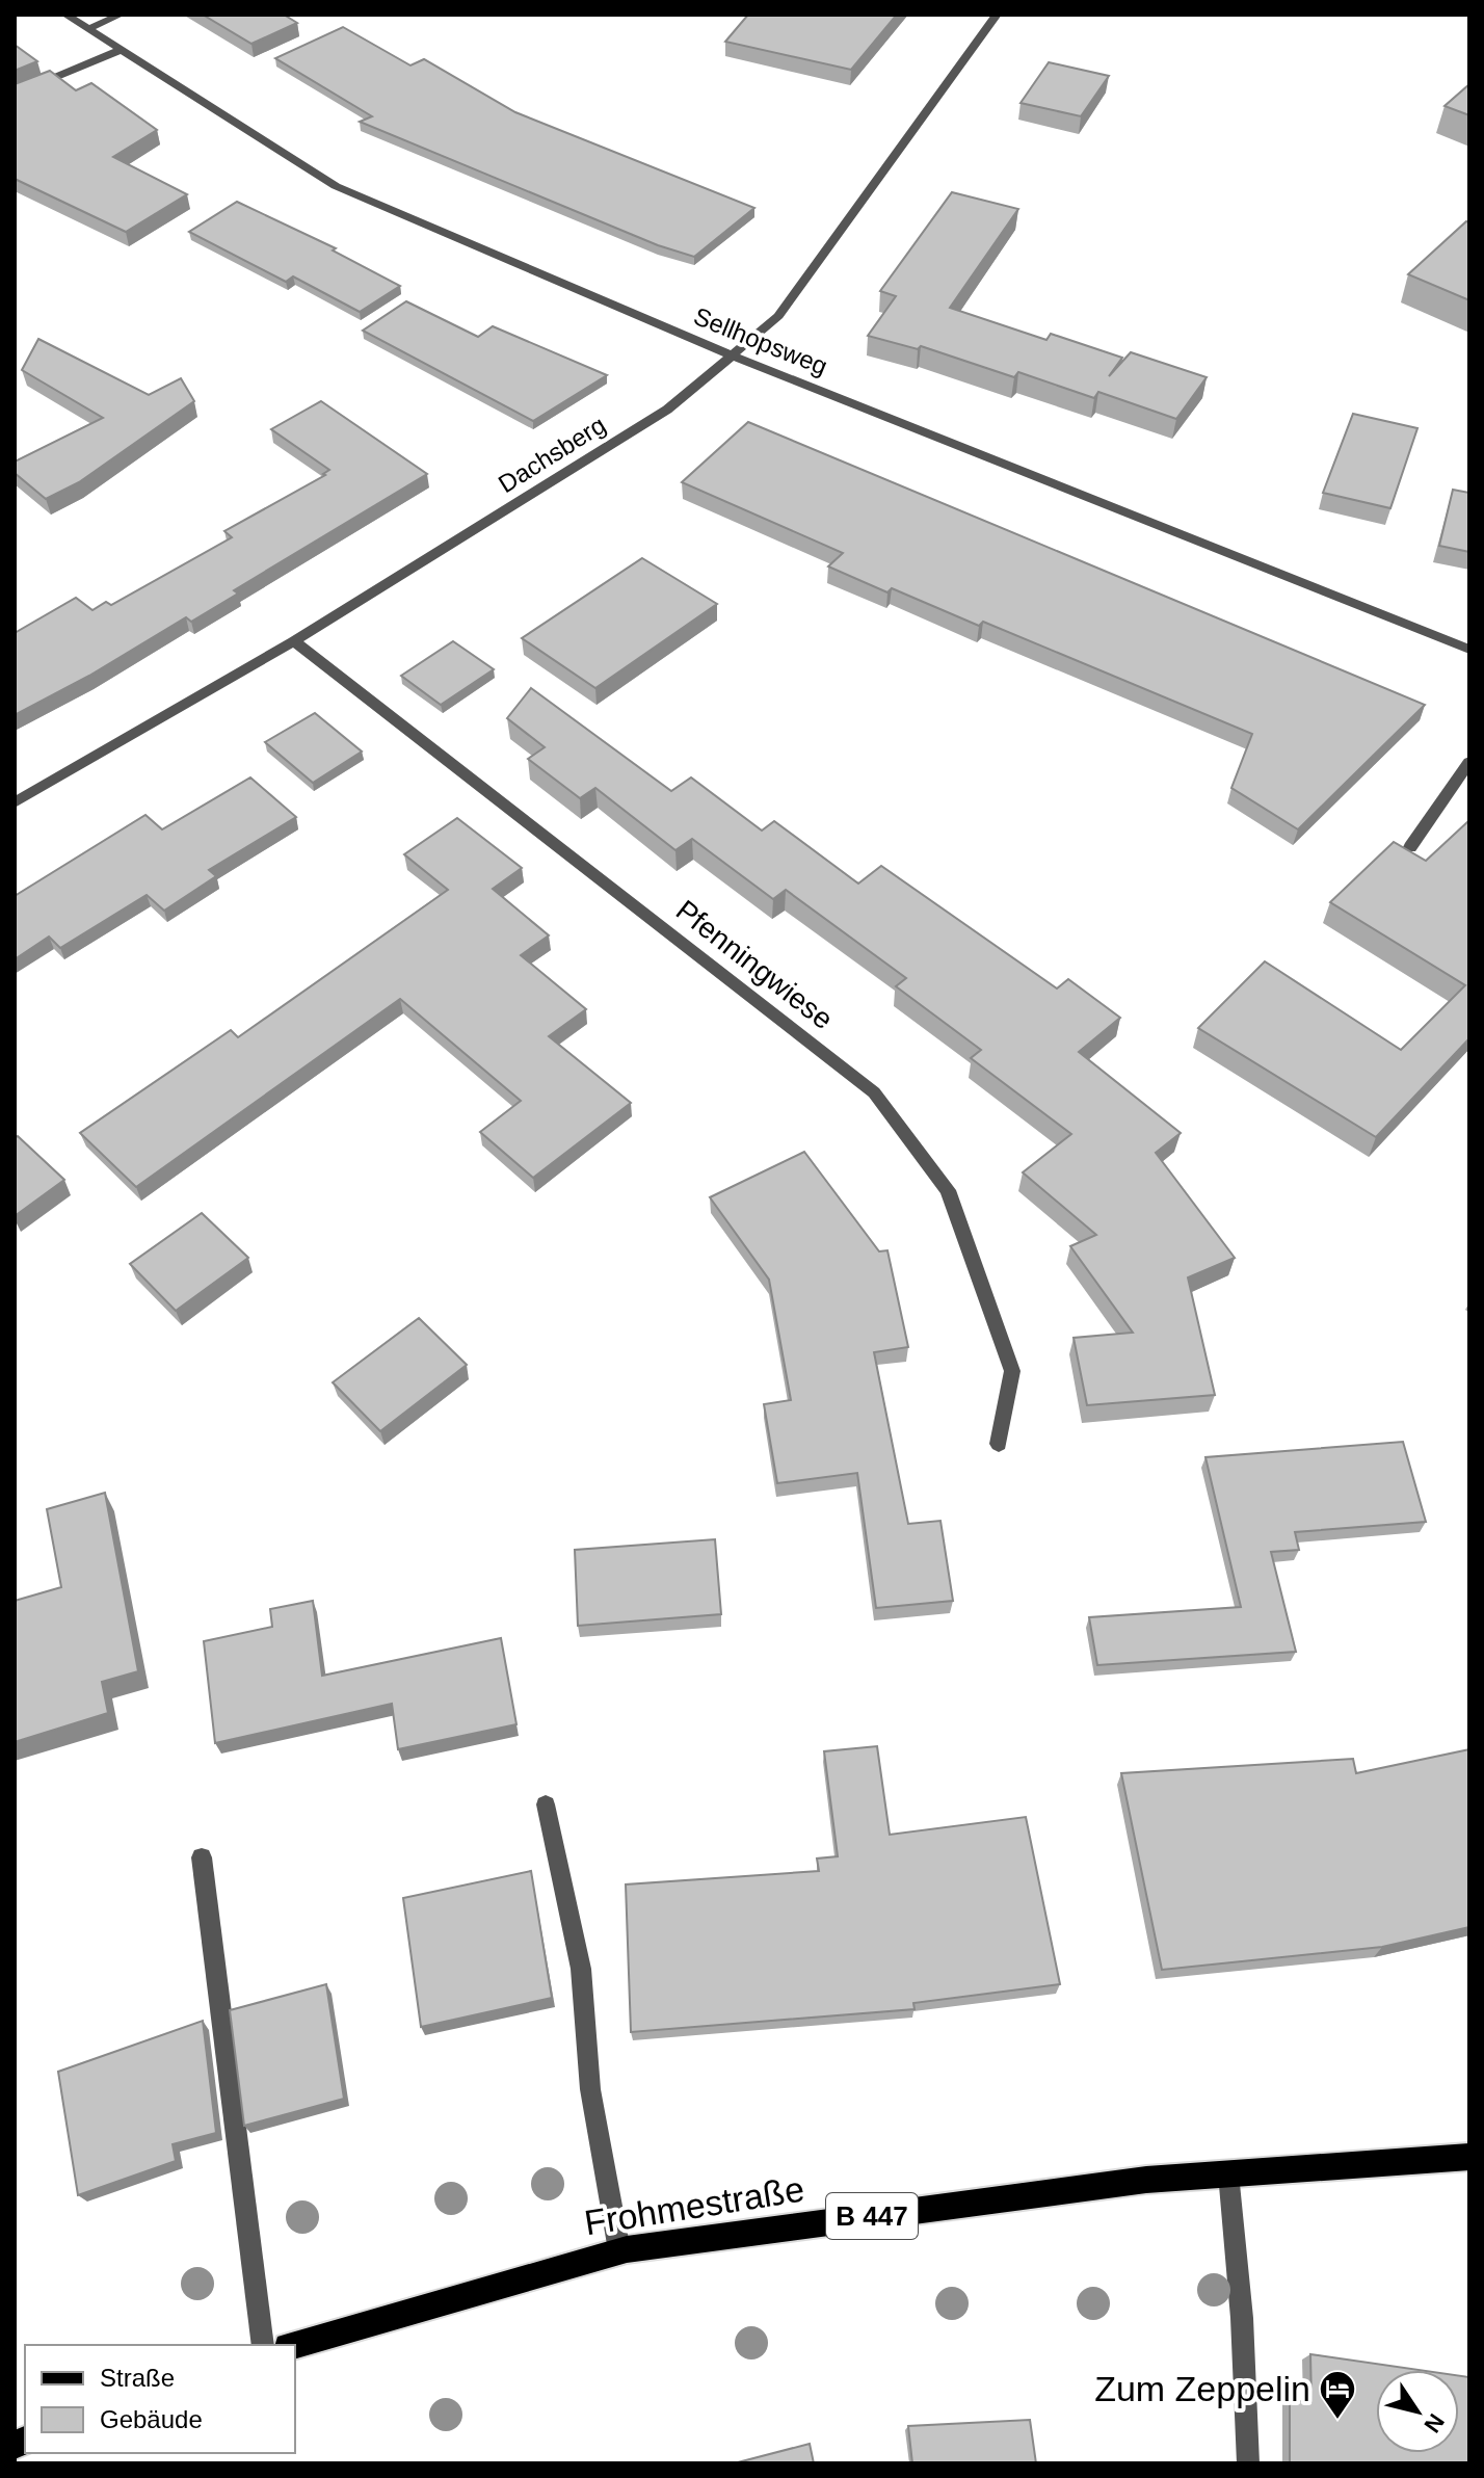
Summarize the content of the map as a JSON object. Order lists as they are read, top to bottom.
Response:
{
  "streets": {
    "main road": ["Frohmestraße", "B 447"],
    "street": ["Sellhopsweg", "Dachsberg", "Pfenningwiese"]
  },
  "crossings": [
    ["Sellhopsweg", "Dachsberg"],
    ["Dachsberg", "Pfenningwiese"]
  ],
  "places": {
    "hotel": ["Zum Zeppelin"]
  },
  "legend": ["Straße", "Gebäude"],
  "north": "bottom right"
}
